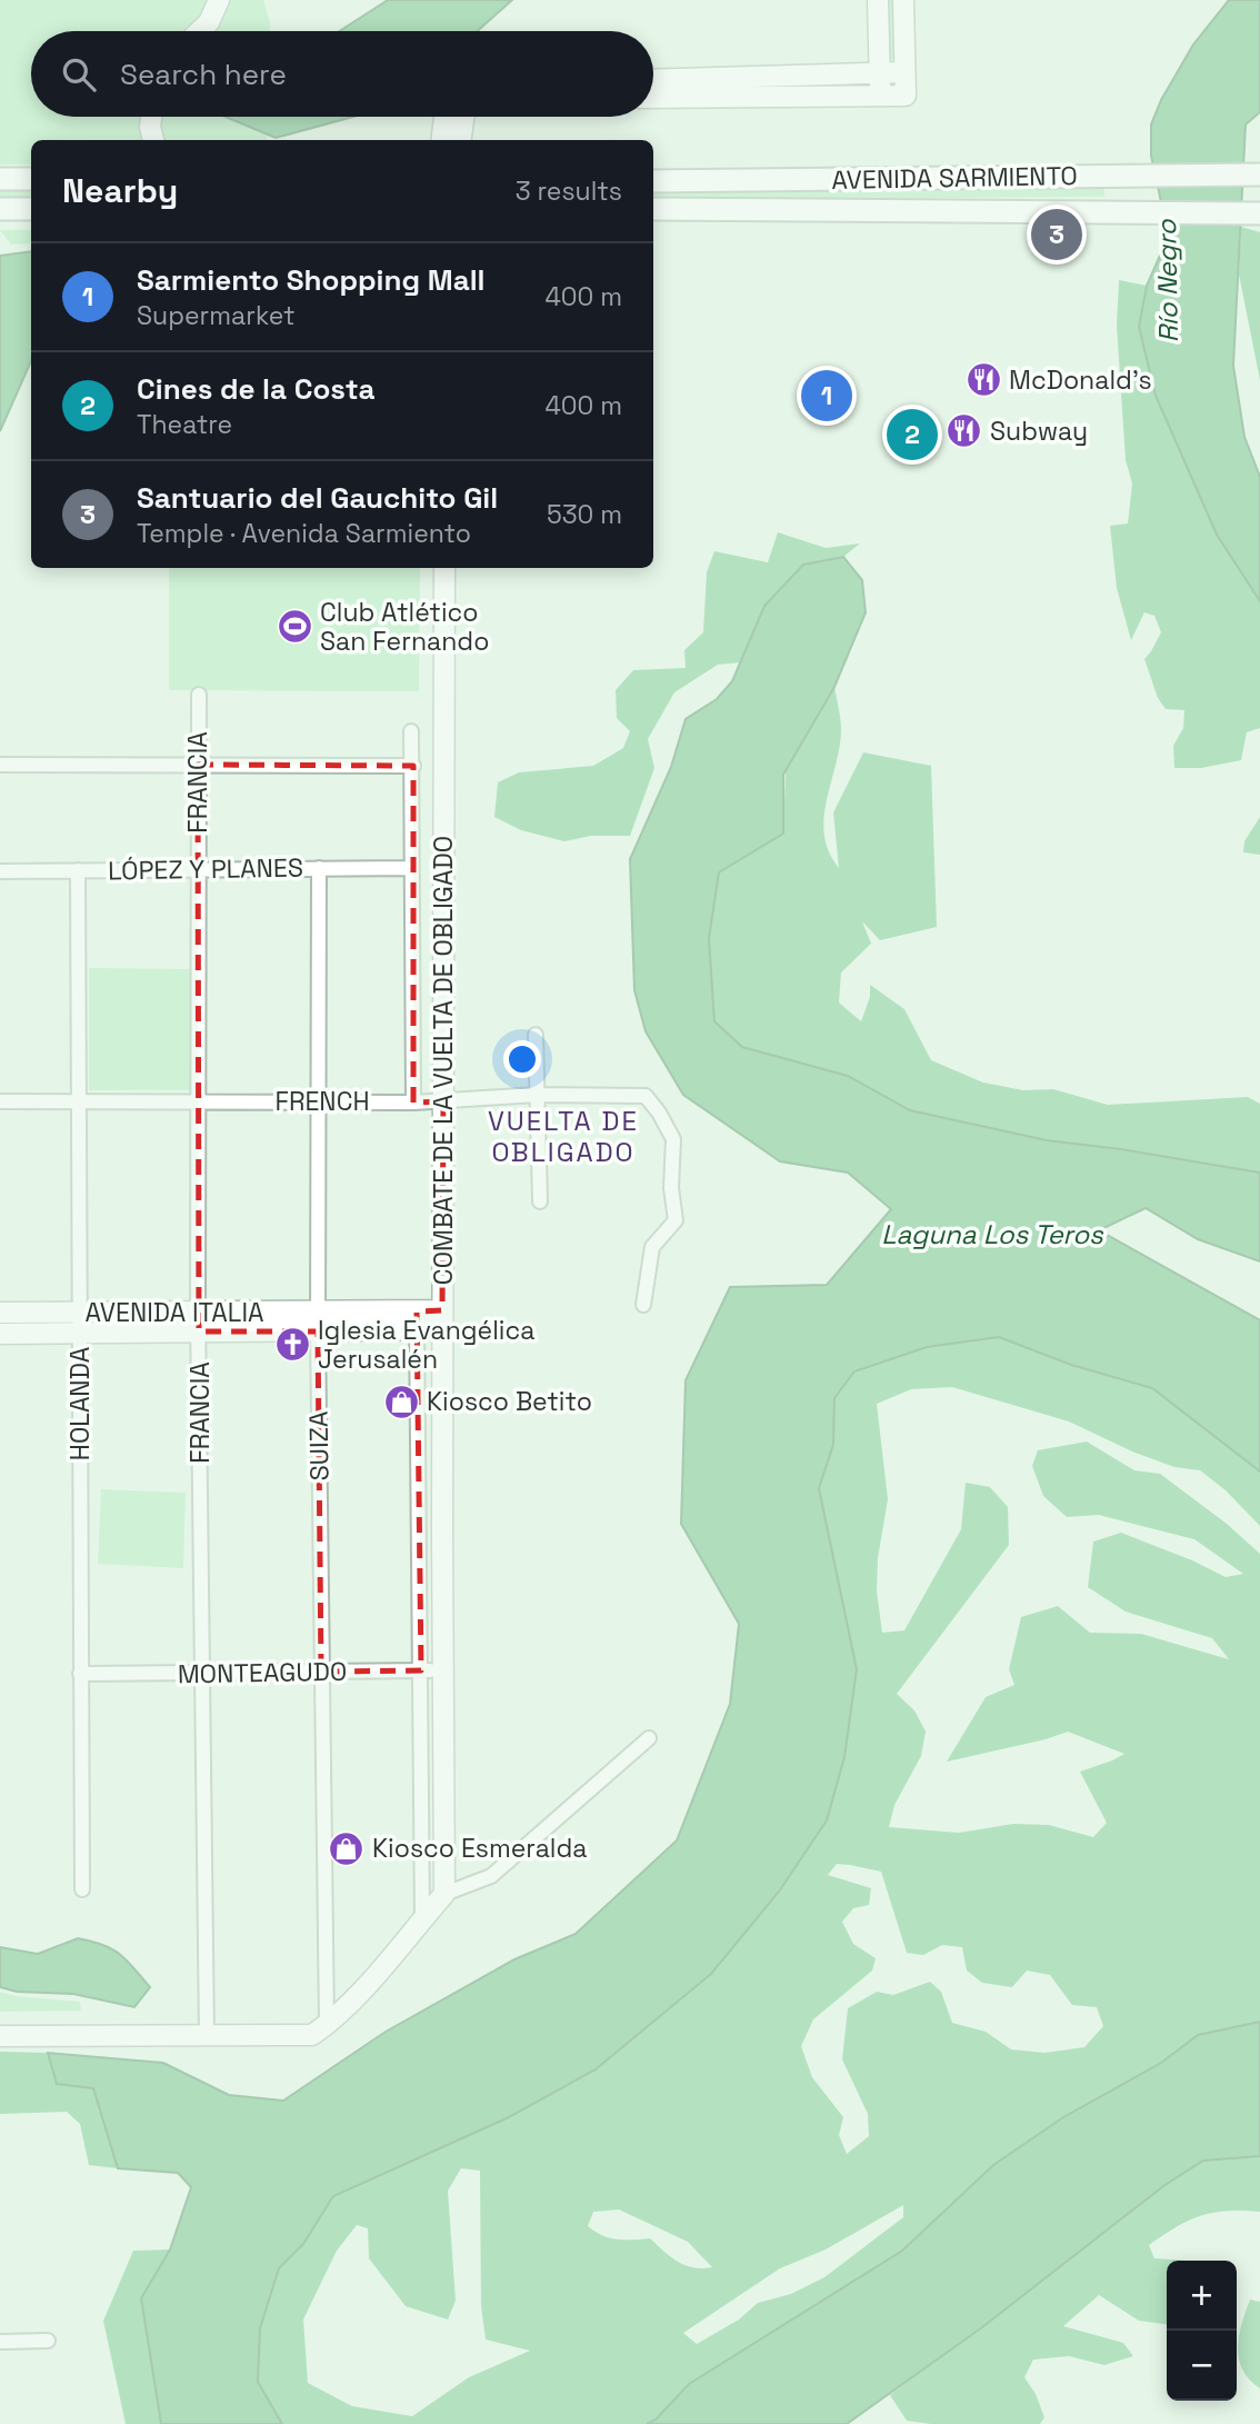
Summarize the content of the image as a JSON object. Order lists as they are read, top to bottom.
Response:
{
  "streets": {
    "main road": ["AVENIDA SARMIENTO"],
    "street": [
      "FRANCIA",
      "LÓPEZ Y PLANES",
      "COMBATE DE LA VUELTA DE OBLIGADO",
      "FRENCH",
      "AVENIDA ITALIA",
      "HOLANDA",
      "SUIZA",
      "MONTEAGUDO"
    ]
  },
  "crossings": [
    ["FRANCIA", "LÓPEZ Y PLANES"],
    ["FRANCIA", "FRENCH"],
    ["FRANCIA", "AVENIDA ITALIA"],
    ["FRANCIA", "MONTEAGUDO"],
    ["LÓPEZ Y PLANES", "COMBATE DE LA VUELTA DE OBLIGADO"],
    ["LÓPEZ Y PLANES", "HOLANDA"],
    ["LÓPEZ Y PLANES", "SUIZA"],
    ["COMBATE DE LA VUELTA DE OBLIGADO", "FRENCH"],
    ["COMBATE DE LA VUELTA DE OBLIGADO", "AVENIDA ITALIA"],
    ["COMBATE DE LA VUELTA DE OBLIGADO", "MONTEAGUDO"],
    ["FRENCH", "HOLANDA"],
    ["FRENCH", "SUIZA"],
    ["AVENIDA ITALIA", "HOLANDA"],
    ["AVENIDA ITALIA", "SUIZA"],
    ["HOLANDA", "MONTEAGUDO"],
    ["SUIZA", "MONTEAGUDO"]
  ],
  "districts": ["VUELTA DE OBLIGADO"],
  "water": ["Río Negro", "Laguna Los Teros"],
  "places": {
    "restaurant": ["McDonald's", "Subway"],
    "sports": ["Club Atlético San Fernando"],
    "church": ["Iglesia Evangélica Jerusalén"],
    "shop": ["Kiosco Betito", "Kiosco Esmeralda"]
  },
  "page": {
    "search": "Search here",
    "heading": ["Nearby", "3 results"],
    "pins": ["3", "1", "2"],
    "list": [
      {
        "mark": "1",
        "name": "Sarmiento Shopping Mall",
        "note": "Supermarket",
        "value": "400 m"
      },
      {
        "mark": "2",
        "name": "Cines de la Costa",
        "note": "Theatre",
        "value": "400 m"
      },
      {
        "mark": "3",
        "name": "Santuario del Gauchito Gil",
        "note": "Temple · Avenida Sarmiento",
        "value": "530 m"
      }
    ],
    "map_buttons": ["+", "−"]
  }
}
